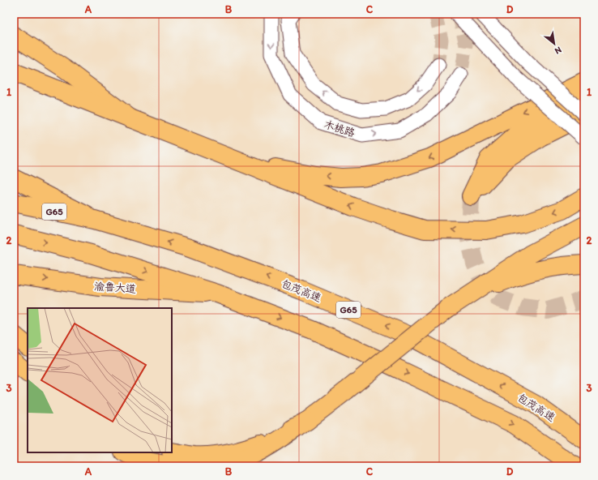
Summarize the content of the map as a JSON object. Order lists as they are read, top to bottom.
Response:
{
  "streets": {
    "main road": ["G65", "渝鲁大道", "包茂高速"],
    "street": ["木桃路"]
  },
  "north": "bottom right",
  "grid": {
    "columns": [
      "A",
      "B",
      "C",
      "D"
    ],
    "rows": ["1", "2", "3"]
  }
}
